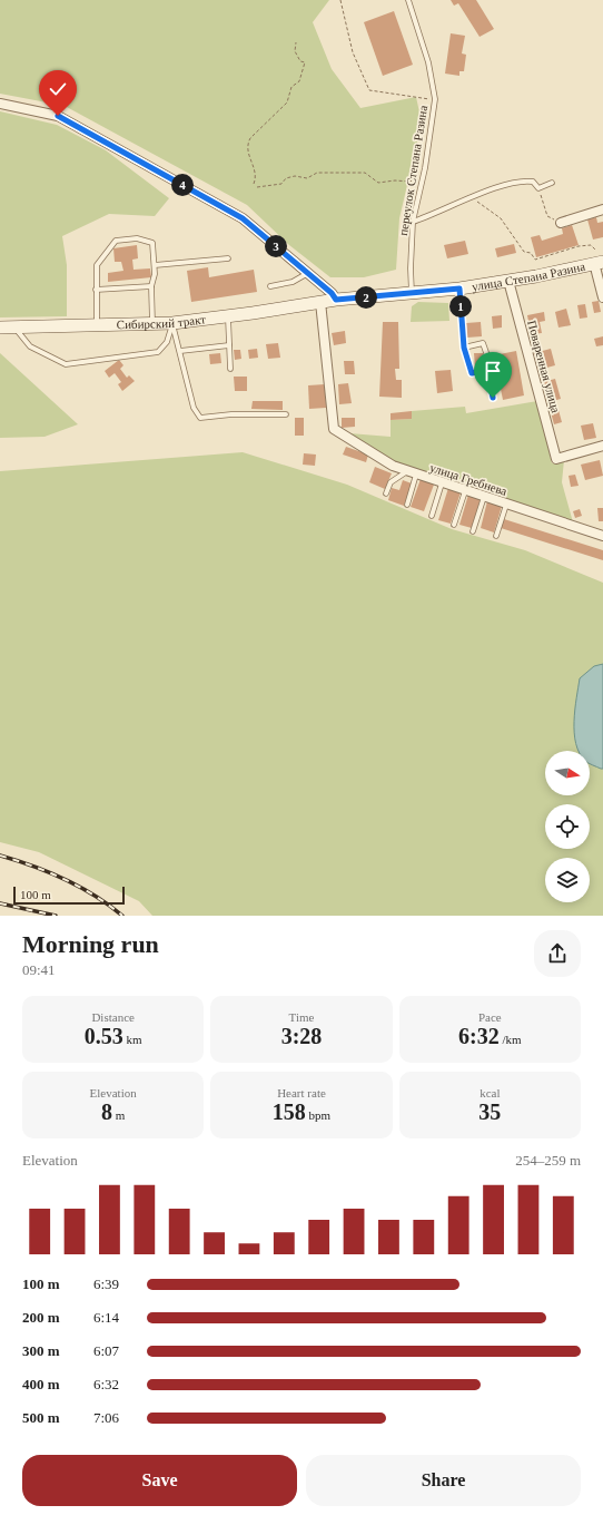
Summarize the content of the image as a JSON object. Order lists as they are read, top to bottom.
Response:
{
  "streets": {
    "main road": ["улица Степана Разина", "Сибирский тракт"],
    "street": ["Поваренная улица", "улица Гребнева"],
    "lane": ["переулок Степана Разина"]
  },
  "crossings": [
    ["переулок Степана Разина", "улица Степана Разина"],
    ["улица Степана Разина", "Сибирский тракт"],
    ["улица Степана Разина", "Поваренная улица"],
    ["улица Степана Разина", "улица Гребнева"],
    ["Сибирский тракт", "улица Гребнева"]
  ],
  "scale_bar": "100 m",
  "north": "right",
  "page": {
    "pins": [
      "4",
      "3",
      "2",
      "1"
    ],
    "scale": "100 m",
    "heading": ["Morning run", "09:41"],
    "stats": [
      ["Distance", "0.53 km"],
      ["Time", "3:28"],
      ["Pace", "6:32 /km"],
      ["Elevation", "8 m"],
      ["Heart rate", "158 bpm"],
      ["kcal", "35"]
    ],
    "chart": ["Elevation", "254–259 m"],
    "list": [
      {
        "name": "100 m",
        "note": "6:39"
      },
      {
        "name": "200 m",
        "note": "6:14"
      },
      {
        "name": "300 m",
        "note": "6:07"
      },
      {
        "name": "400 m",
        "note": "6:32"
      },
      {
        "name": "500 m",
        "note": "7:06"
      }
    ],
    "buttons": ["Save", "Share"]
  }
}
